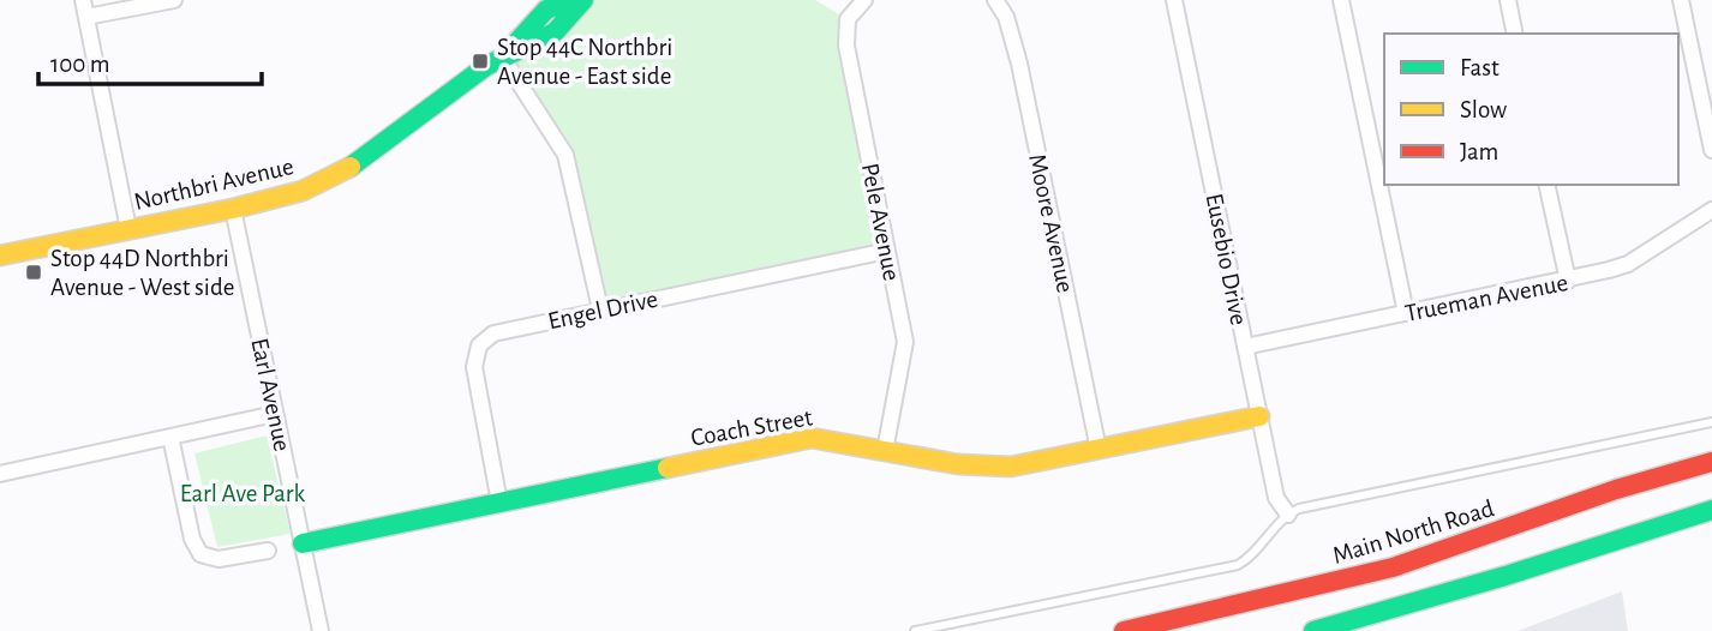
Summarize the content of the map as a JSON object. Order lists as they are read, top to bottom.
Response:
{
  "streets": {
    "main road": ["Northbri Avenue", "Coach Street", "Main North Road"],
    "street": [
      "Pele Avenue",
      "Moore Avenue",
      "Eusebio Drive",
      "Trueman Avenue",
      "Engel Drive",
      "Earl Avenue"
    ]
  },
  "crossings": [
    ["Northbri Avenue", "Earl Avenue"],
    ["Pele Avenue", "Engel Drive"],
    ["Pele Avenue", "Coach Street"],
    ["Moore Avenue", "Coach Street"],
    ["Eusebio Drive", "Trueman Avenue"],
    ["Eusebio Drive", "Coach Street"],
    ["Engel Drive", "Coach Street"],
    ["Earl Avenue", "Coach Street"]
  ],
  "parks": ["Earl Ave Park"],
  "places": {
    "transit": ["Stop 44C Northbri Avenue - East side", "Stop 44D Northbri Avenue - West side"]
  },
  "legend": ["Fast", "Slow", "Jam"],
  "scale_bar": "100 m"
}
